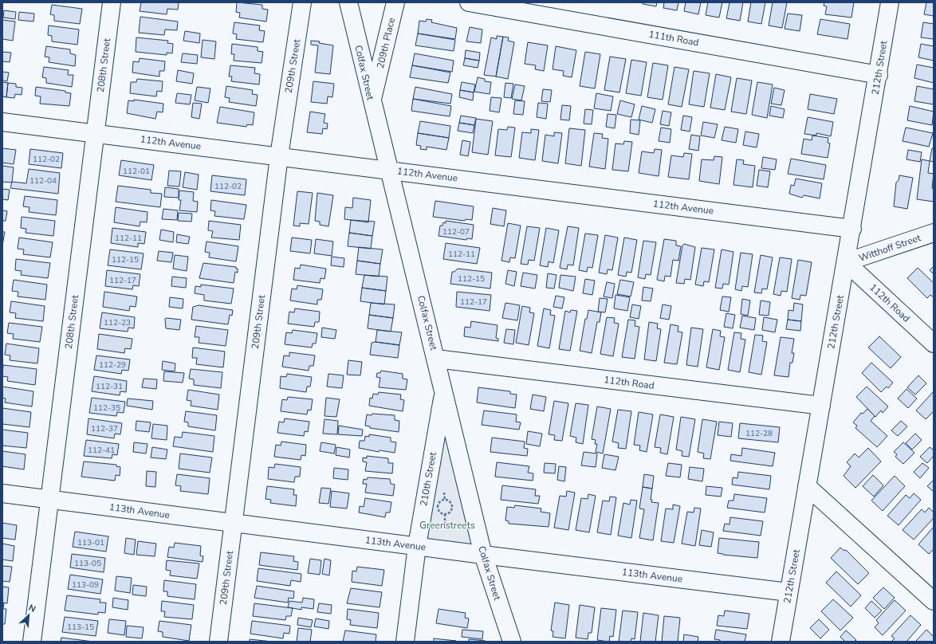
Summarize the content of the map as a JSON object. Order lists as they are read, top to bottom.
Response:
{
  "streets": {
    "street": [
      "111th Road",
      "209th Place",
      "208th Street",
      "209th Street",
      "212th Street",
      "Colfax Street",
      "112th Avenue",
      "Witthoff Street",
      "112th Road",
      "210th Street",
      "113th Avenue"
    ]
  },
  "crossings": [
    ["111th Road", "212th Street"],
    ["209th Place", "Colfax Street"],
    ["208th Street", "112th Avenue"],
    ["208th Street", "113th Avenue"],
    ["209th Street", "112th Avenue"],
    ["209th Street", "113th Avenue"],
    ["212th Street", "112th Avenue"],
    ["212th Street", "Witthoff Street"],
    ["212th Street", "112th Road"],
    ["212th Street", "113th Avenue"],
    ["Colfax Street", "112th Avenue"],
    ["Colfax Street", "112th Road"],
    ["Colfax Street", "210th Street"],
    ["Colfax Street", "113th Avenue"],
    ["Witthoff Street", "112th Road"],
    ["210th Street", "113th Avenue"]
  ],
  "parks": ["Greenstreets"],
  "house_numbers": [
    "112-02",
    "112-01",
    "112-04",
    "112-02",
    "112-07",
    "112-11",
    "112-11",
    "112-15",
    "112-15",
    "112-17",
    "112-17",
    "112-23",
    "112-29",
    "112-31",
    "112-35",
    "112-37",
    "112-28",
    "112-41",
    "113-01",
    "113-05",
    "113-09",
    "113-15"
  ],
  "north": "top right"
}
